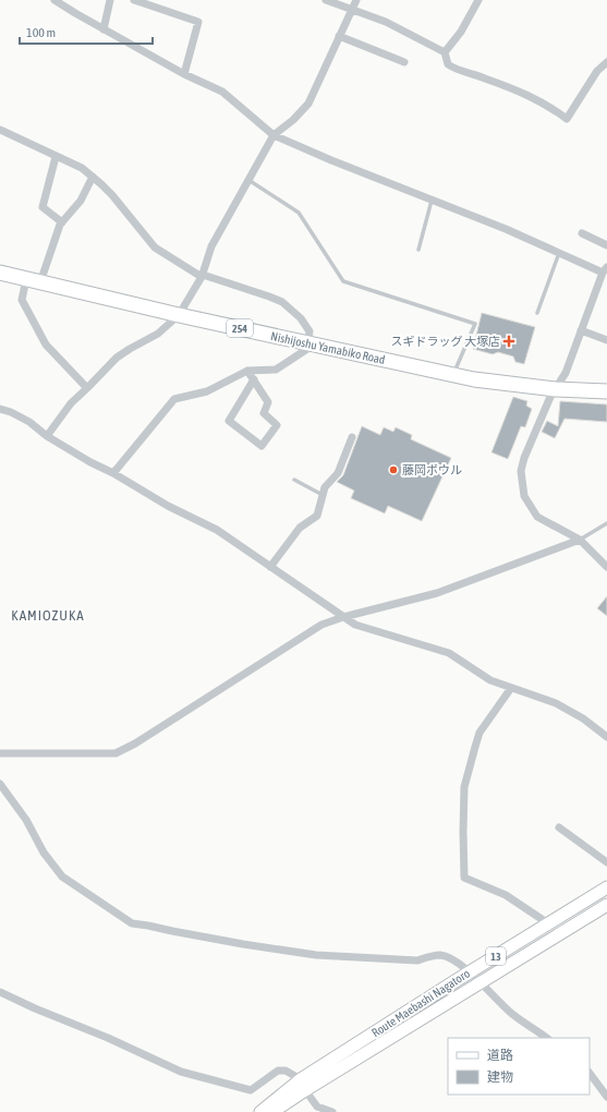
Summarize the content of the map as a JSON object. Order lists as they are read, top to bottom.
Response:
{
  "streets": {
    "highway": ["254", "Nishijoshu Yamabiko Road"],
    "main road": ["13", "Route Maebashi Nagatoro"]
  },
  "districts": ["KAMIOZUKA"],
  "places": {
    "health": ["スギドラッグ 大塚店"],
    "other": ["藤岡ボウル"]
  },
  "legend": ["道路", "建物"],
  "scale_bar": "100 m"
}
